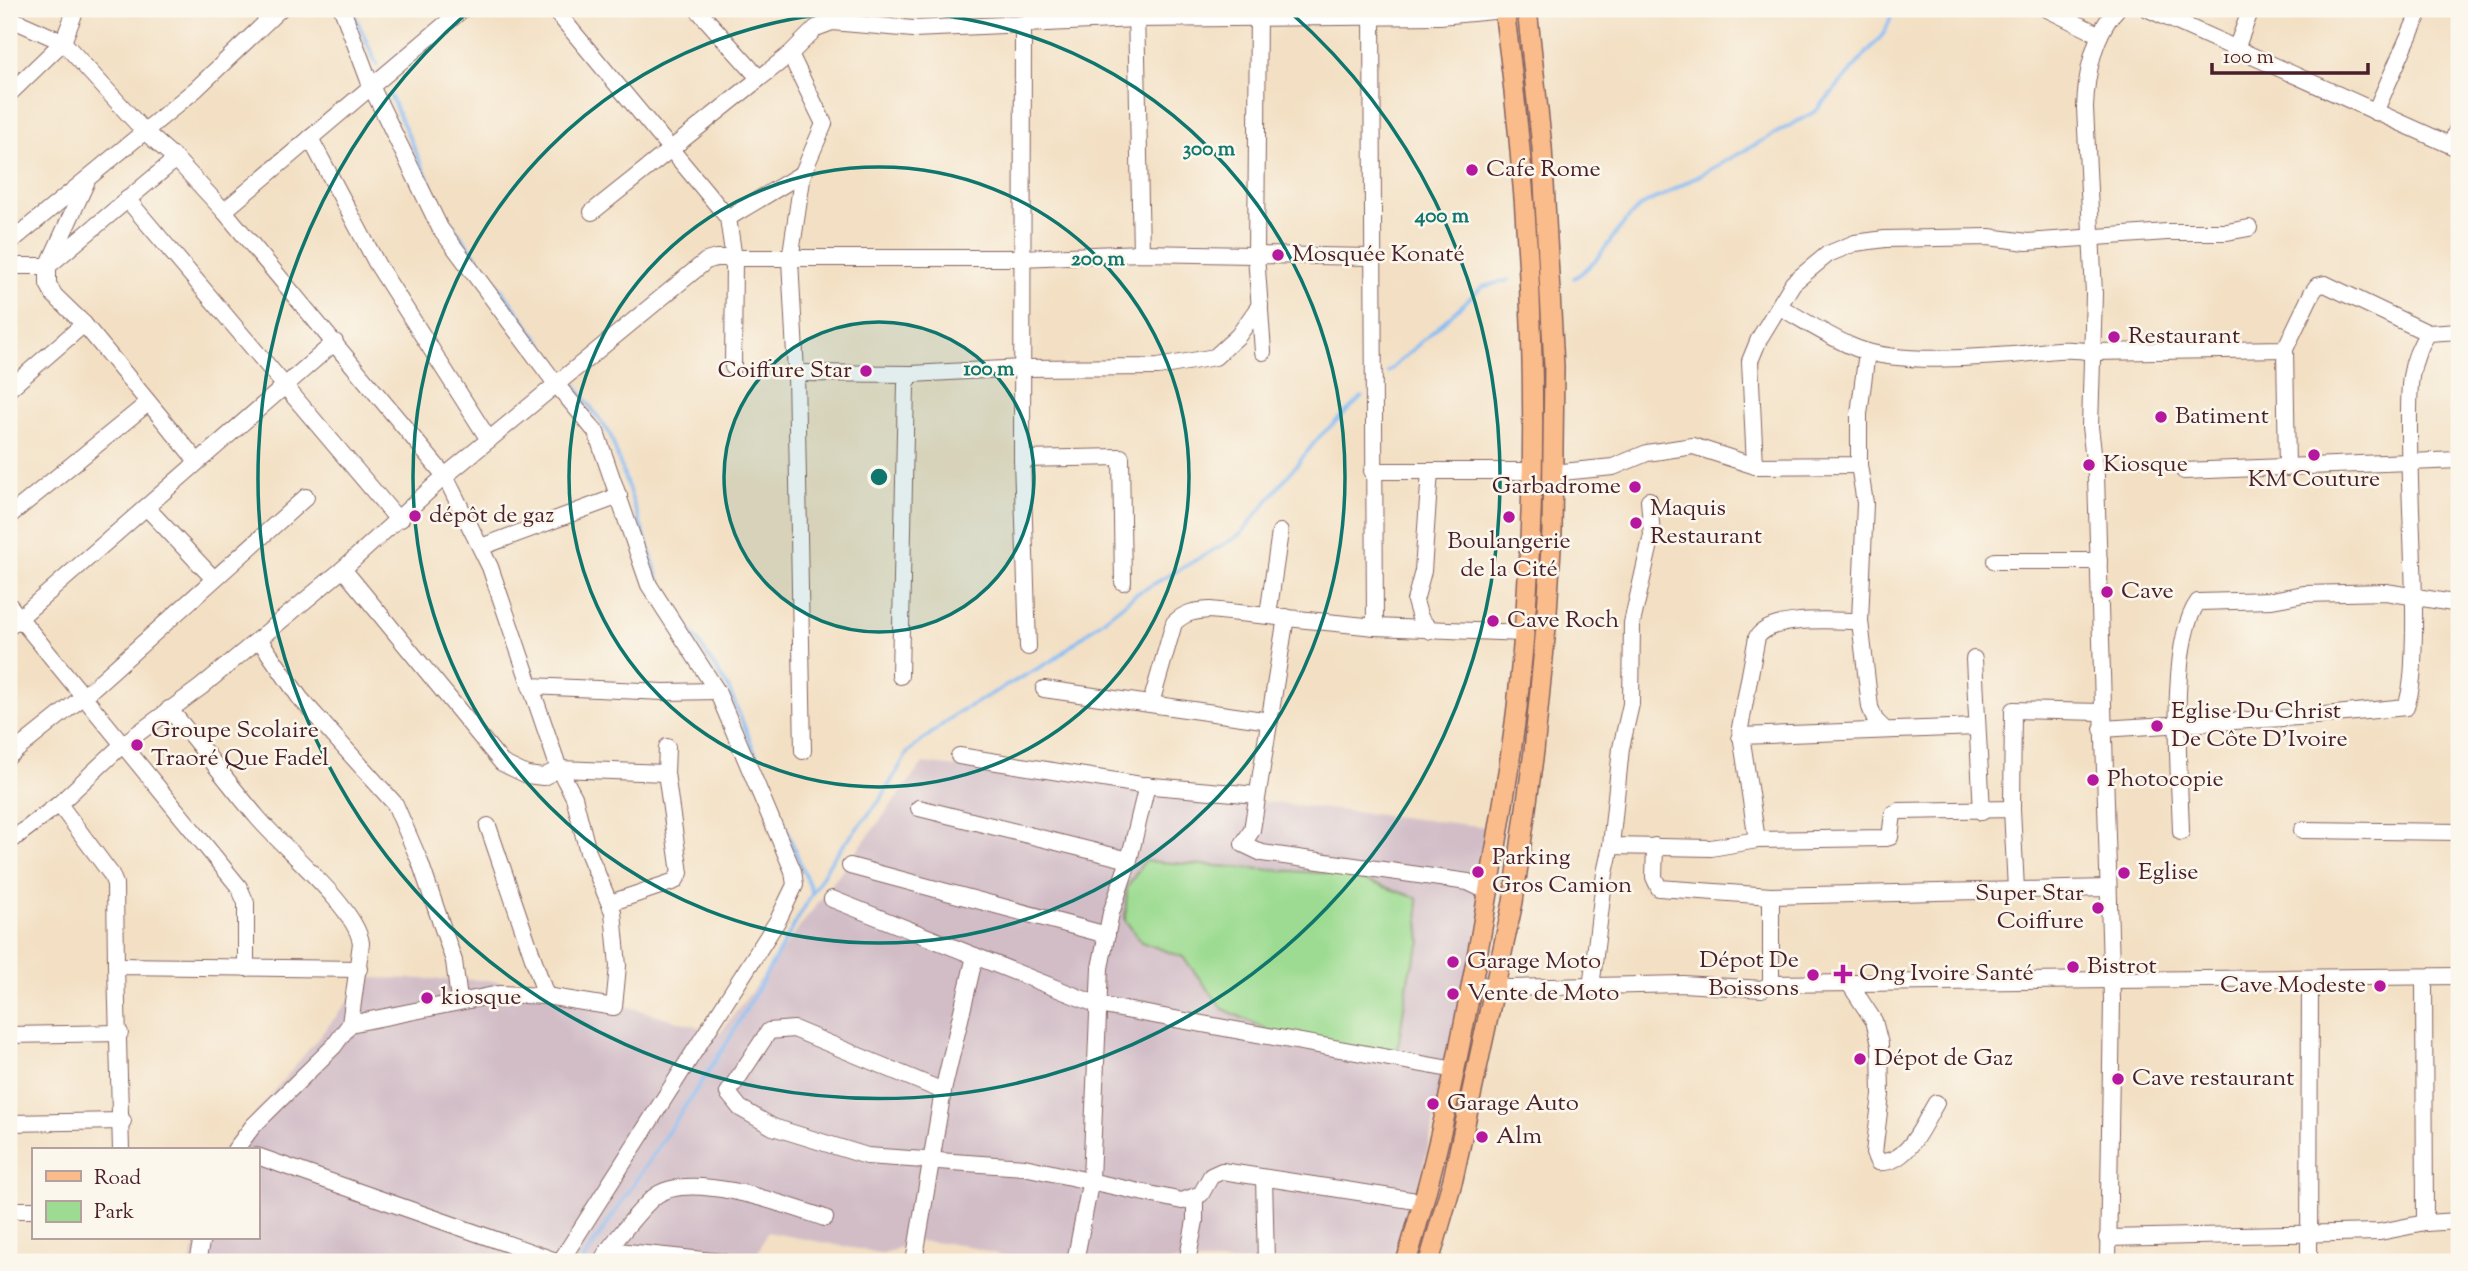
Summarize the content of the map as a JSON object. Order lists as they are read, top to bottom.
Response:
{
  "places": {
    "other": [
      "Cafe Rome",
      "Mosquée Konaté",
      "Restaurant",
      "Coiffure Star",
      "Batiment",
      "KM Couture",
      "Kiosque",
      "Garbadrome",
      "dépôt de gaz",
      "Boulangerie de la Cité",
      "Maquis Restaurant",
      "Cave",
      "Cave Roch",
      "Eglise Du Christ De Côte D'Ivoire",
      "Groupe Scolaire Traoré Que Fadel",
      "Photocopie",
      "Parking Gros Camion",
      "Eglise",
      "Super Star Coiffure",
      "Garage Moto",
      "Bistrot",
      "Dépot De Boissons",
      "Cave Modeste",
      "Vente de Moto",
      "kiosque",
      "Dépot de Gaz",
      "Cave restaurant",
      "Garage Auto",
      "Alm"
    ],
    "health": ["Ong Ivoire Santé"]
  },
  "legend": ["Road", "Park"],
  "scale_bar": "100 m",
  "rings": [
    "300 m",
    "400 m",
    "200 m",
    "100 m"
  ]
}
